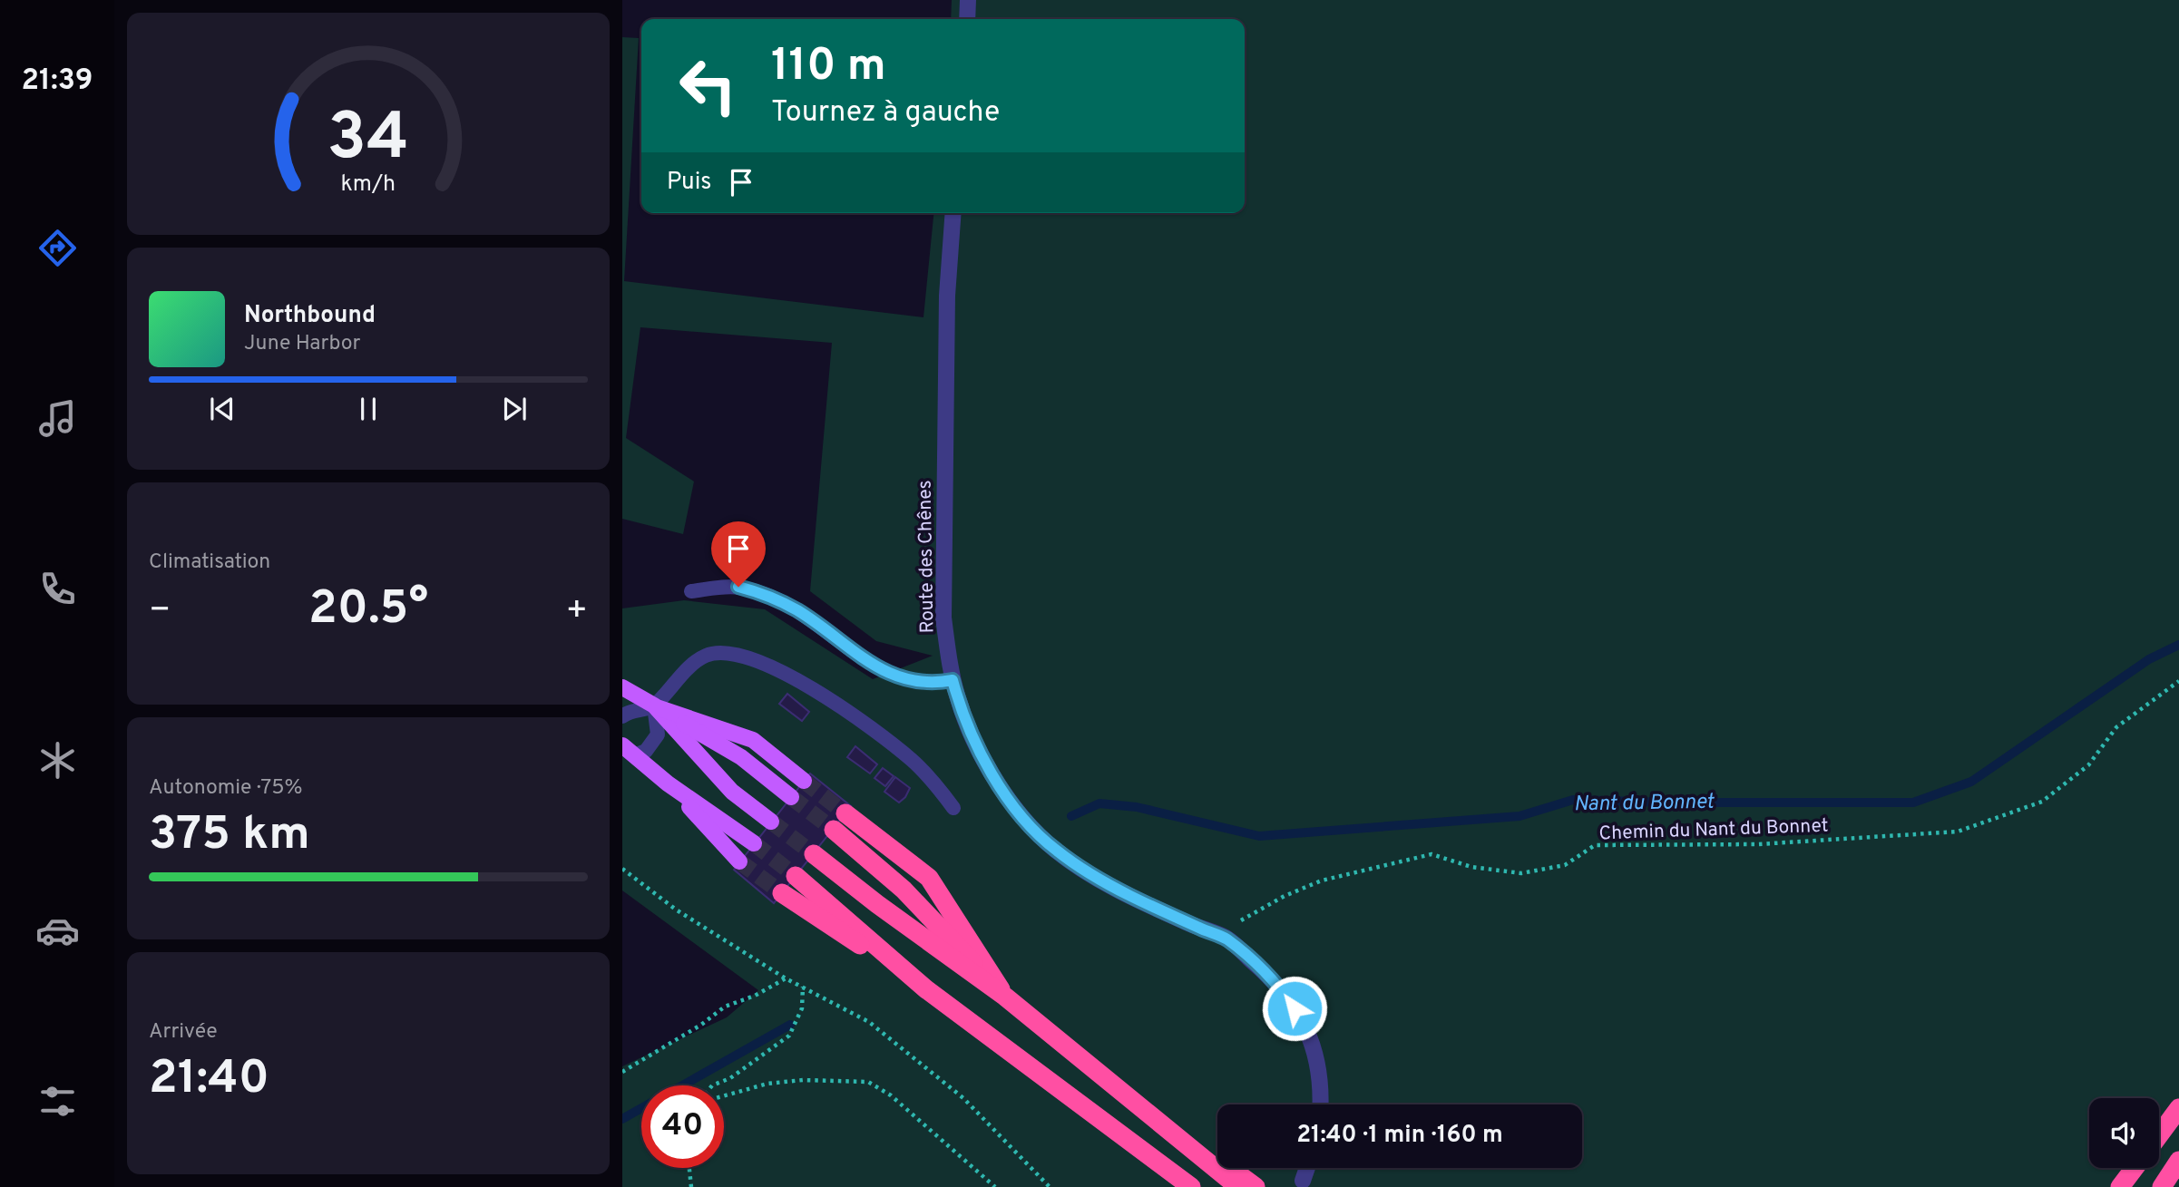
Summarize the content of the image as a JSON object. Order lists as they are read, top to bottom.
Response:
{
  "streets": {
    "street": ["Route des Chênes"],
    "path": ["Chemin du Nant du Bonnet"]
  },
  "crossings": [
    ["Route des Chênes", "Chemin du Nant du Bonnet"]
  ],
  "water": ["Nant du Bonnet"],
  "page": {
    "tabs": "21:39",
    "turn": ["110 m", "Tournez à gauche"],
    "then": "Puis",
    "song": ["Northbound", "June Harbor"],
    "tile": [
      "Climatisation",
      ["Autonomie · 75%", "375 km"],
      ["Arrivée", "21:40"]
    ],
    "heat": ["−", "20.5°", "+"],
    "limit": "40",
    "trip": "21:40 · 1 min · 160 m",
    "gauge": ["34", "km/h"]
  }
}
